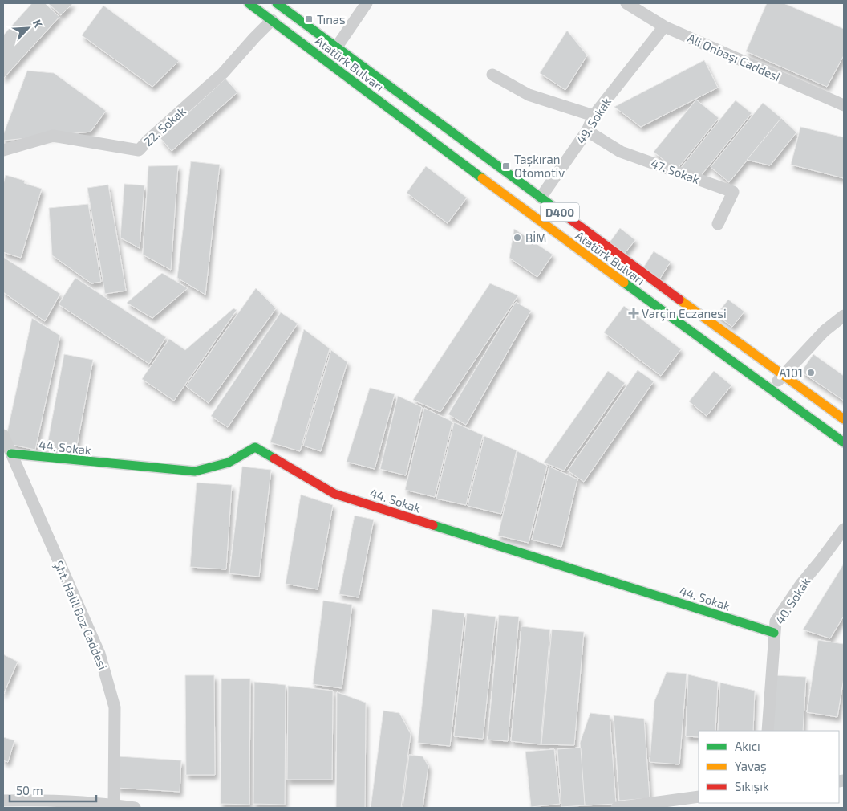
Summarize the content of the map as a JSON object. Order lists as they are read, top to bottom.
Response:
{
  "streets": {
    "main road": ["Atatürk Bulvarı", "D400", "44. Sokak"],
    "street": [
      "Ali Onbaşı Caddesi",
      "49. Sokak",
      "22. Sokak",
      "47. Sokak",
      "40. Sokak",
      "Şht. Halil Boz Caddesi"
    ]
  },
  "crossings": [
    ["Ali Onbaşı Caddesi", "49. Sokak"],
    ["Atatürk Bulvarı", "49. Sokak"],
    ["Atatürk Bulvarı", "22. Sokak"],
    ["49. Sokak", "47. Sokak"],
    ["44. Sokak", "40. Sokak"],
    ["44. Sokak", "Şht. Halil Boz Caddesi"]
  ],
  "places": {
    "transit": ["Tınas", "Taşkıran Otomotiv"],
    "other": ["BİM", "A101"],
    "health": ["Varçin Eczanesi"]
  },
  "legend": ["Akıcı", "Yavaş", "Sıkışık"],
  "scale_bar": "50 m",
  "north": "top right"
}
